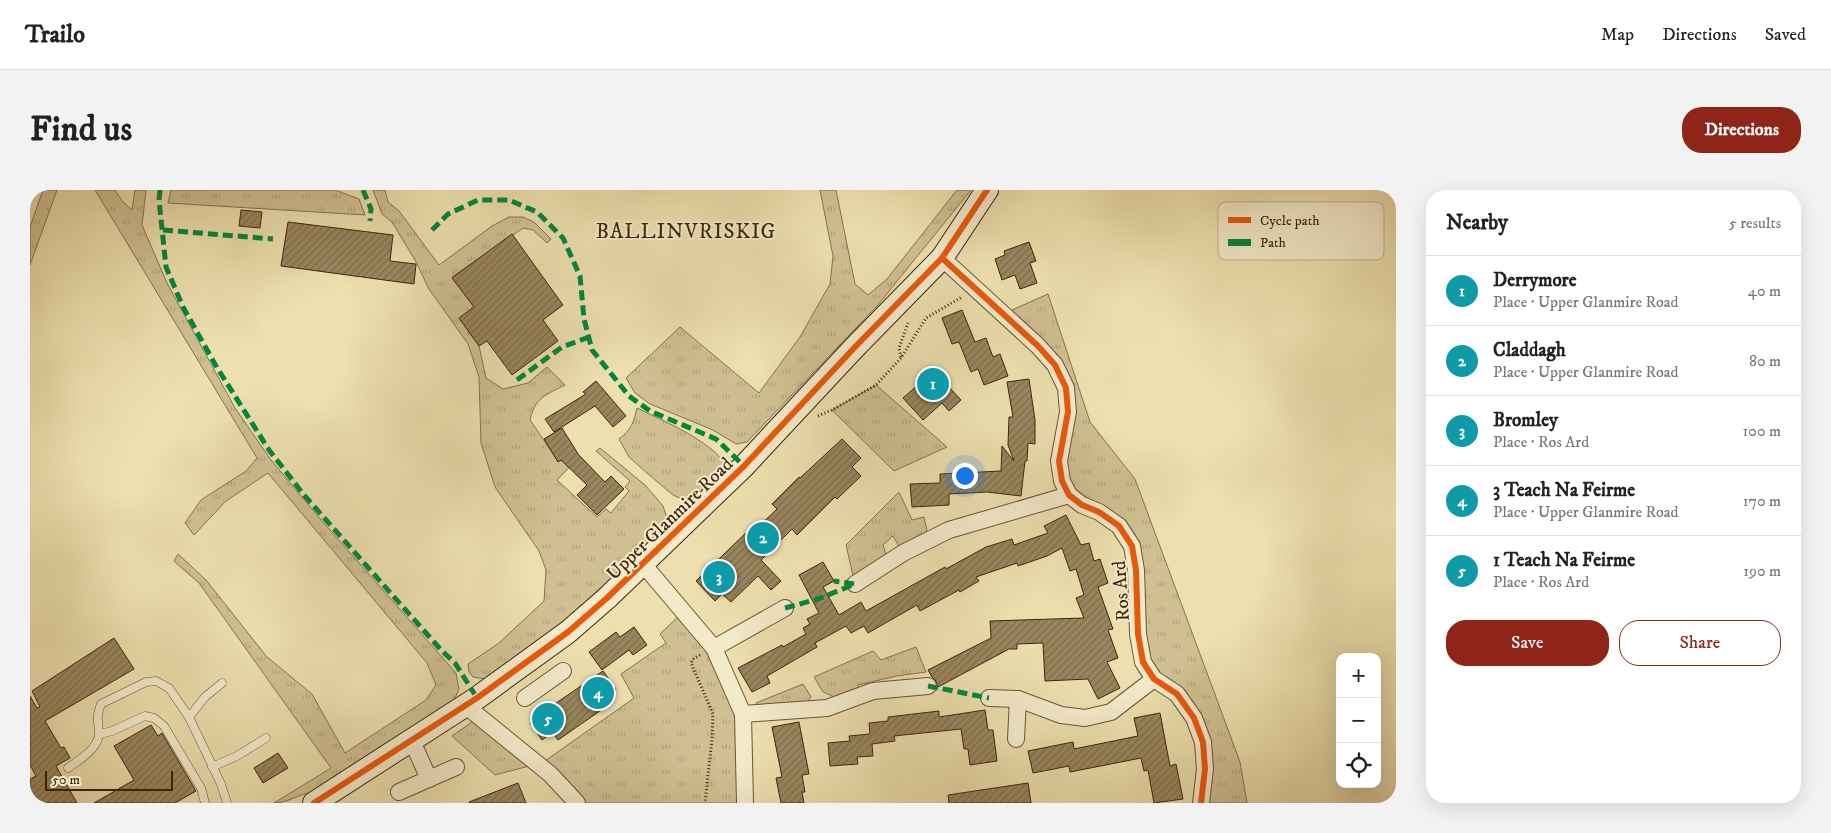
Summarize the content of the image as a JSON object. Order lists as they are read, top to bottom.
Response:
{
  "streets": {
    "main road": ["Upper Glanmire Road"],
    "street": ["Ros Ard"]
  },
  "districts": ["BALLINVRISKIG"],
  "legend": ["Cycle path", "Path"],
  "scale_bar": "50 m",
  "page": {
    "header": "Trailo",
    "nav": ["Map", "Directions", "Saved"],
    "buttons": [
      "Directions",
      ["Save", "Share"]
    ],
    "title": "Find us",
    "heading": ["Nearby", "5 results"],
    "list": [
      {
        "mark": "1",
        "name": "Derrymore",
        "note": "Place · Upper Glanmire Road",
        "value": "40 m"
      },
      {
        "mark": "2",
        "name": "Claddagh",
        "note": "Place · Upper Glanmire Road",
        "value": "80 m"
      },
      {
        "mark": "3",
        "name": "Bromley",
        "note": "Place · Ros Ard",
        "value": "100 m"
      },
      {
        "mark": "4",
        "name": "3 Teach Na Feirme",
        "note": "Place · Upper Glanmire Road",
        "value": "170 m"
      },
      {
        "mark": "5",
        "name": "1 Teach Na Feirme",
        "note": "Place · Ros Ard",
        "value": "190 m"
      }
    ],
    "pins": [
      "1",
      "2",
      "3",
      "4",
      "5"
    ],
    "map_buttons": ["+", "−"],
    "scale": "50 m"
  }
}
